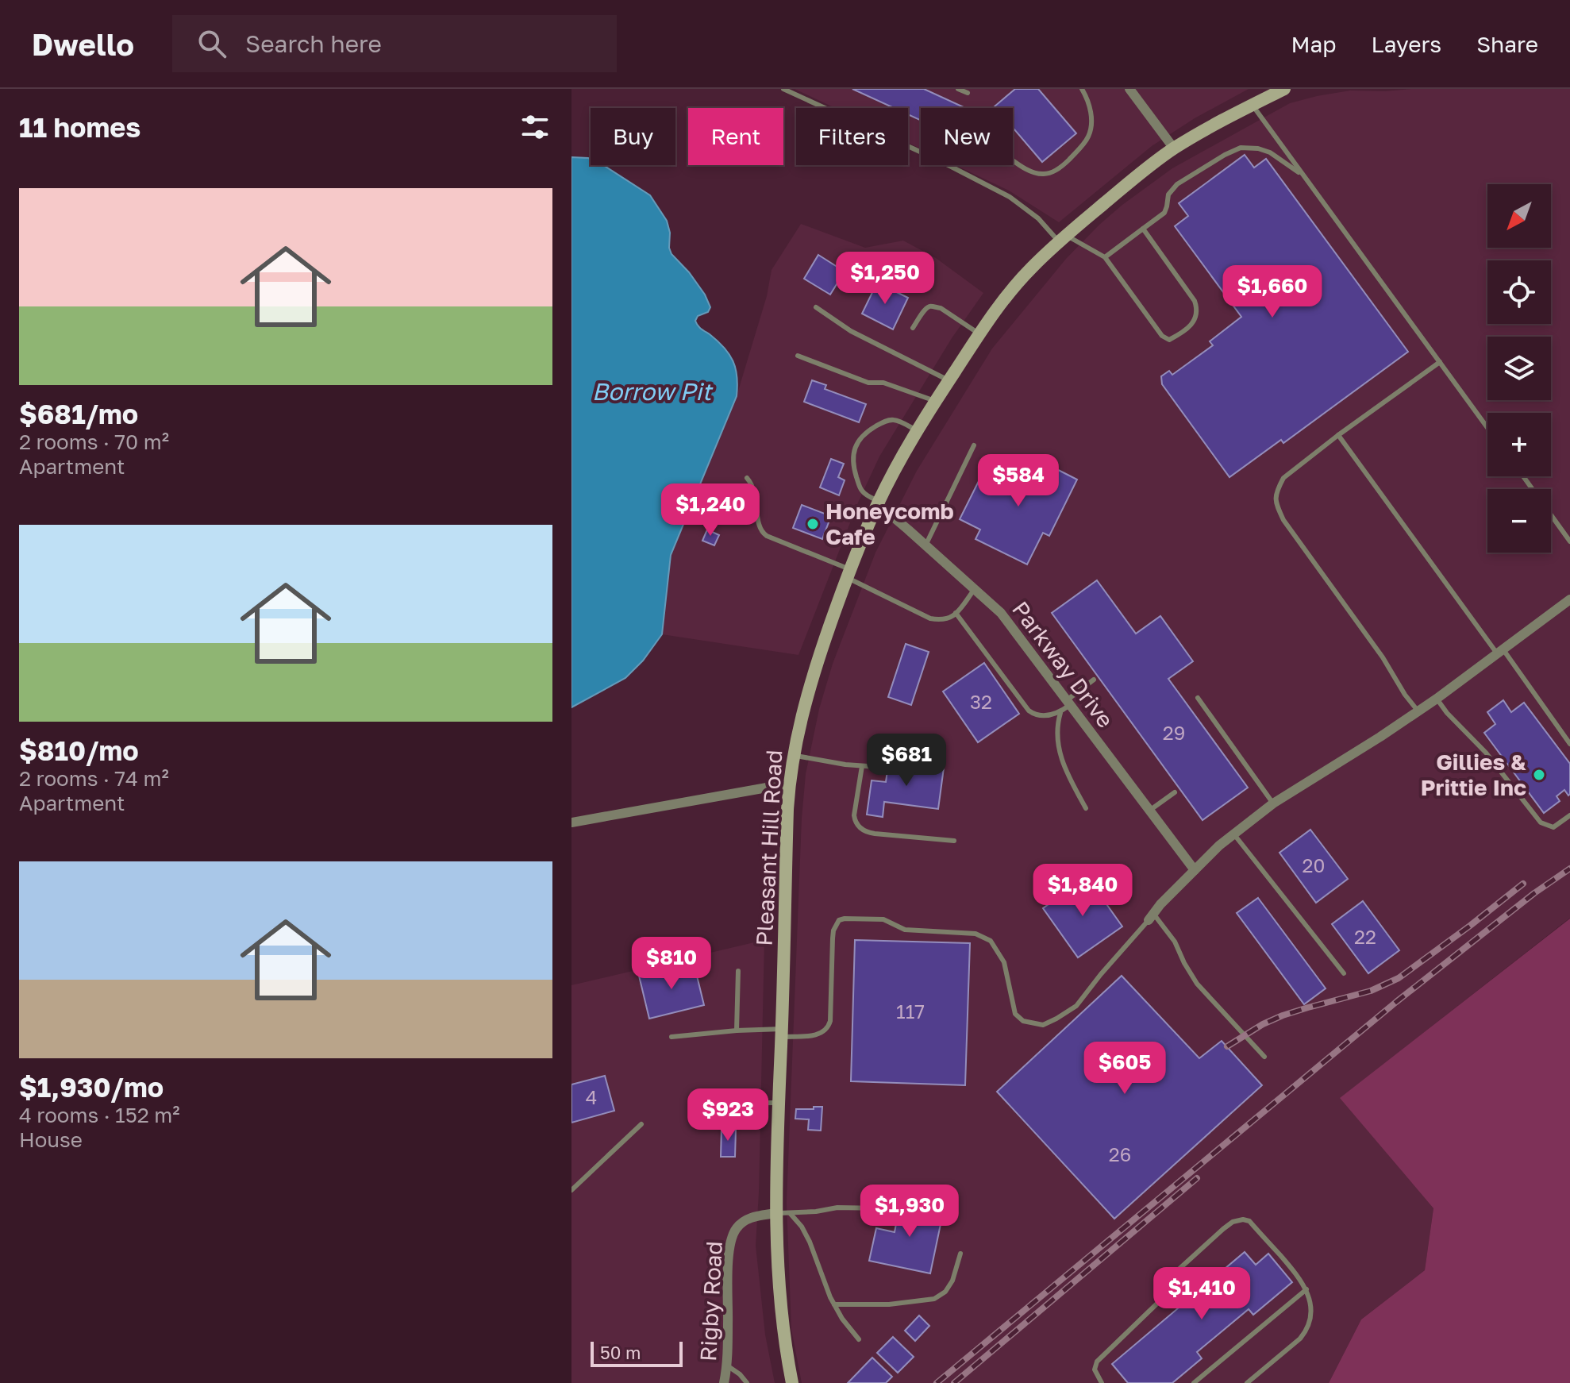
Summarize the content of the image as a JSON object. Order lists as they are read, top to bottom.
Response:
{
  "streets": {
    "street": ["Parkway Drive", "Pleasant Hill Road", "Rigby Road"]
  },
  "crossings": [
    ["Parkway Drive", "Pleasant Hill Road"],
    ["Pleasant Hill Road", "Rigby Road"]
  ],
  "water": ["Borrow Pit"],
  "places": ["Honeycomb Cafe", "Gillies & Prittie Inc"],
  "house_numbers": [
    "32",
    "29",
    "20",
    "22",
    "117",
    "4",
    "26"
  ],
  "scale_bar": "50 m",
  "north": "bottom left",
  "page": {
    "header": "Dwello",
    "search": "Search here",
    "nav": ["Map", "Layers", "Share"],
    "heading": "11 homes",
    "chip": [
      "Buy",
      "Rent",
      "Filters",
      "New"
    ],
    "list": [
      {
        "name": "$681/mo",
        "note": "2 rooms · 70 m² · Apartment"
      },
      {
        "name": "$810/mo",
        "note": "2 rooms · 74 m² · Apartment"
      },
      {
        "name": "$1,930/mo",
        "note": "4 rooms · 152 m² · House"
      }
    ],
    "map_buttons": ["+", "−"],
    "price": [
      "$1,250",
      "$1,660",
      "$584",
      "$1,240",
      "$681",
      "$1,840",
      "$810",
      "$605",
      "$923",
      "$1,930",
      "$1,410"
    ],
    "scale": "50 m"
  }
}
